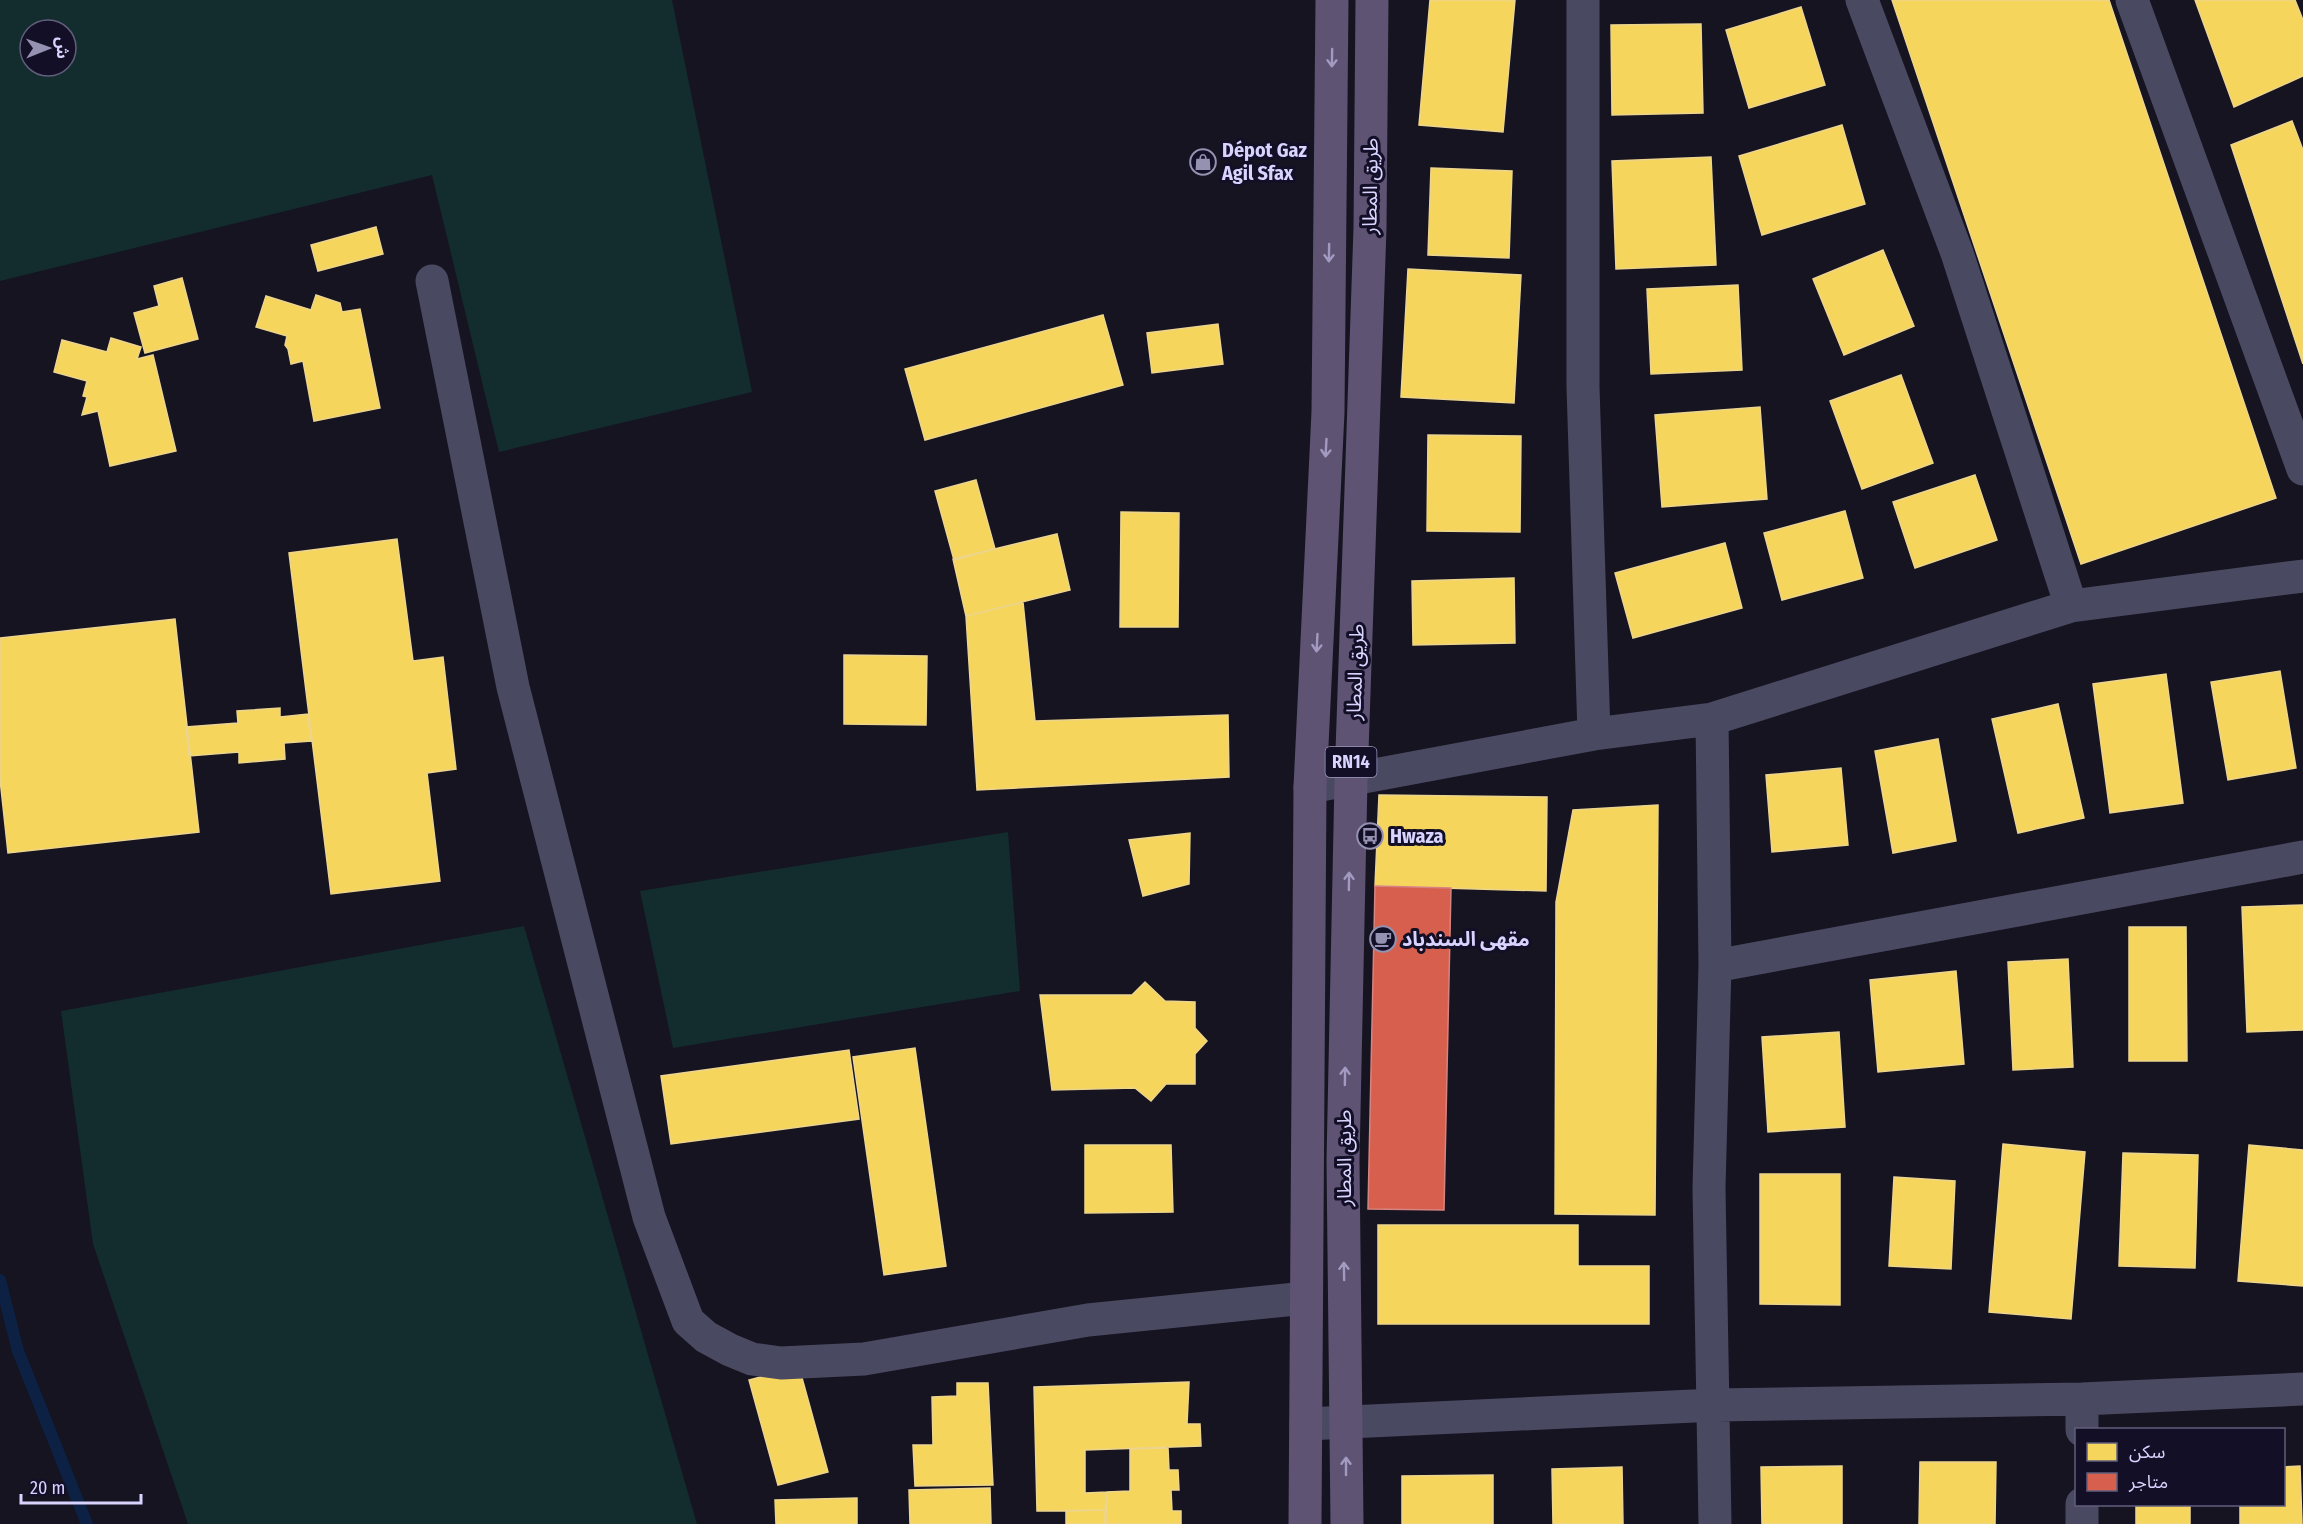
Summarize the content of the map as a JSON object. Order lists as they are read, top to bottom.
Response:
{
  "streets": {
    "main road": ["طريق المطار", "RN14"]
  },
  "places": {
    "shop": ["Dépot Gaz Agil Sfax"],
    "bus stop": ["Hwaza"],
    "cafe": ["مقهى السندباد"]
  },
  "legend": ["سكن", "متاجر"],
  "scale_bar": "20 m",
  "north": "right"
}
